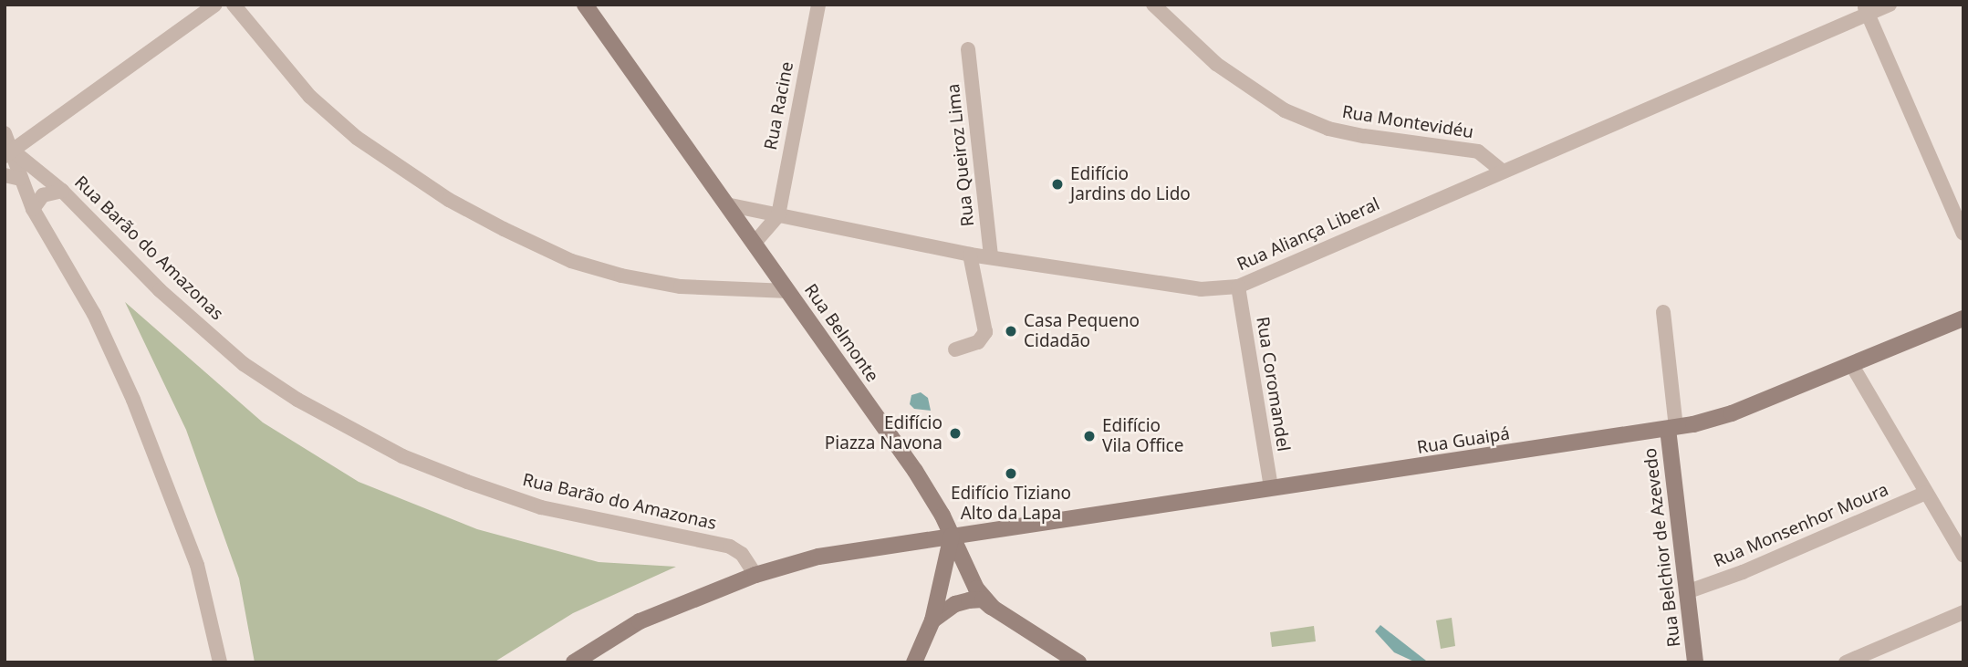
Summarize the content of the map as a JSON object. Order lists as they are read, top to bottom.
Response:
{
  "streets": {
    "main road": ["Rua Belmonte", "Rua Guaipá", "Rua Belchior de Azevedo"],
    "street": [
      "Rua Racine",
      "Rua Montevidéu",
      "Rua Queiroz Lima",
      "Rua Aliança Liberal",
      "Rua Barão do Amazonas",
      "Rua Coromandel",
      "Rua Monsenhor Moura"
    ]
  },
  "crossings": [
    ["Rua Racine", "Rua Aliança Liberal"],
    ["Rua Montevidéu", "Rua Aliança Liberal"],
    ["Rua Queiroz Lima", "Rua Aliança Liberal"],
    ["Rua Aliança Liberal", "Rua Belmonte"],
    ["Rua Aliança Liberal", "Rua Coromandel"],
    ["Rua Barão do Amazonas", "Rua Guaipá"],
    ["Rua Belmonte", "Rua Guaipá"],
    ["Rua Coromandel", "Rua Guaipá"],
    ["Rua Guaipá", "Rua Belchior de Azevedo"],
    ["Rua Monsenhor Moura", "Rua Belchior de Azevedo"]
  ],
  "places": [
    "Edifício Jardins do Lido",
    "Casa Pequeno Cidadão",
    "Edifício Piazza Navona",
    "Edifício Vila Office",
    "Edifício Tiziano Alto da Lapa"
  ]
}
